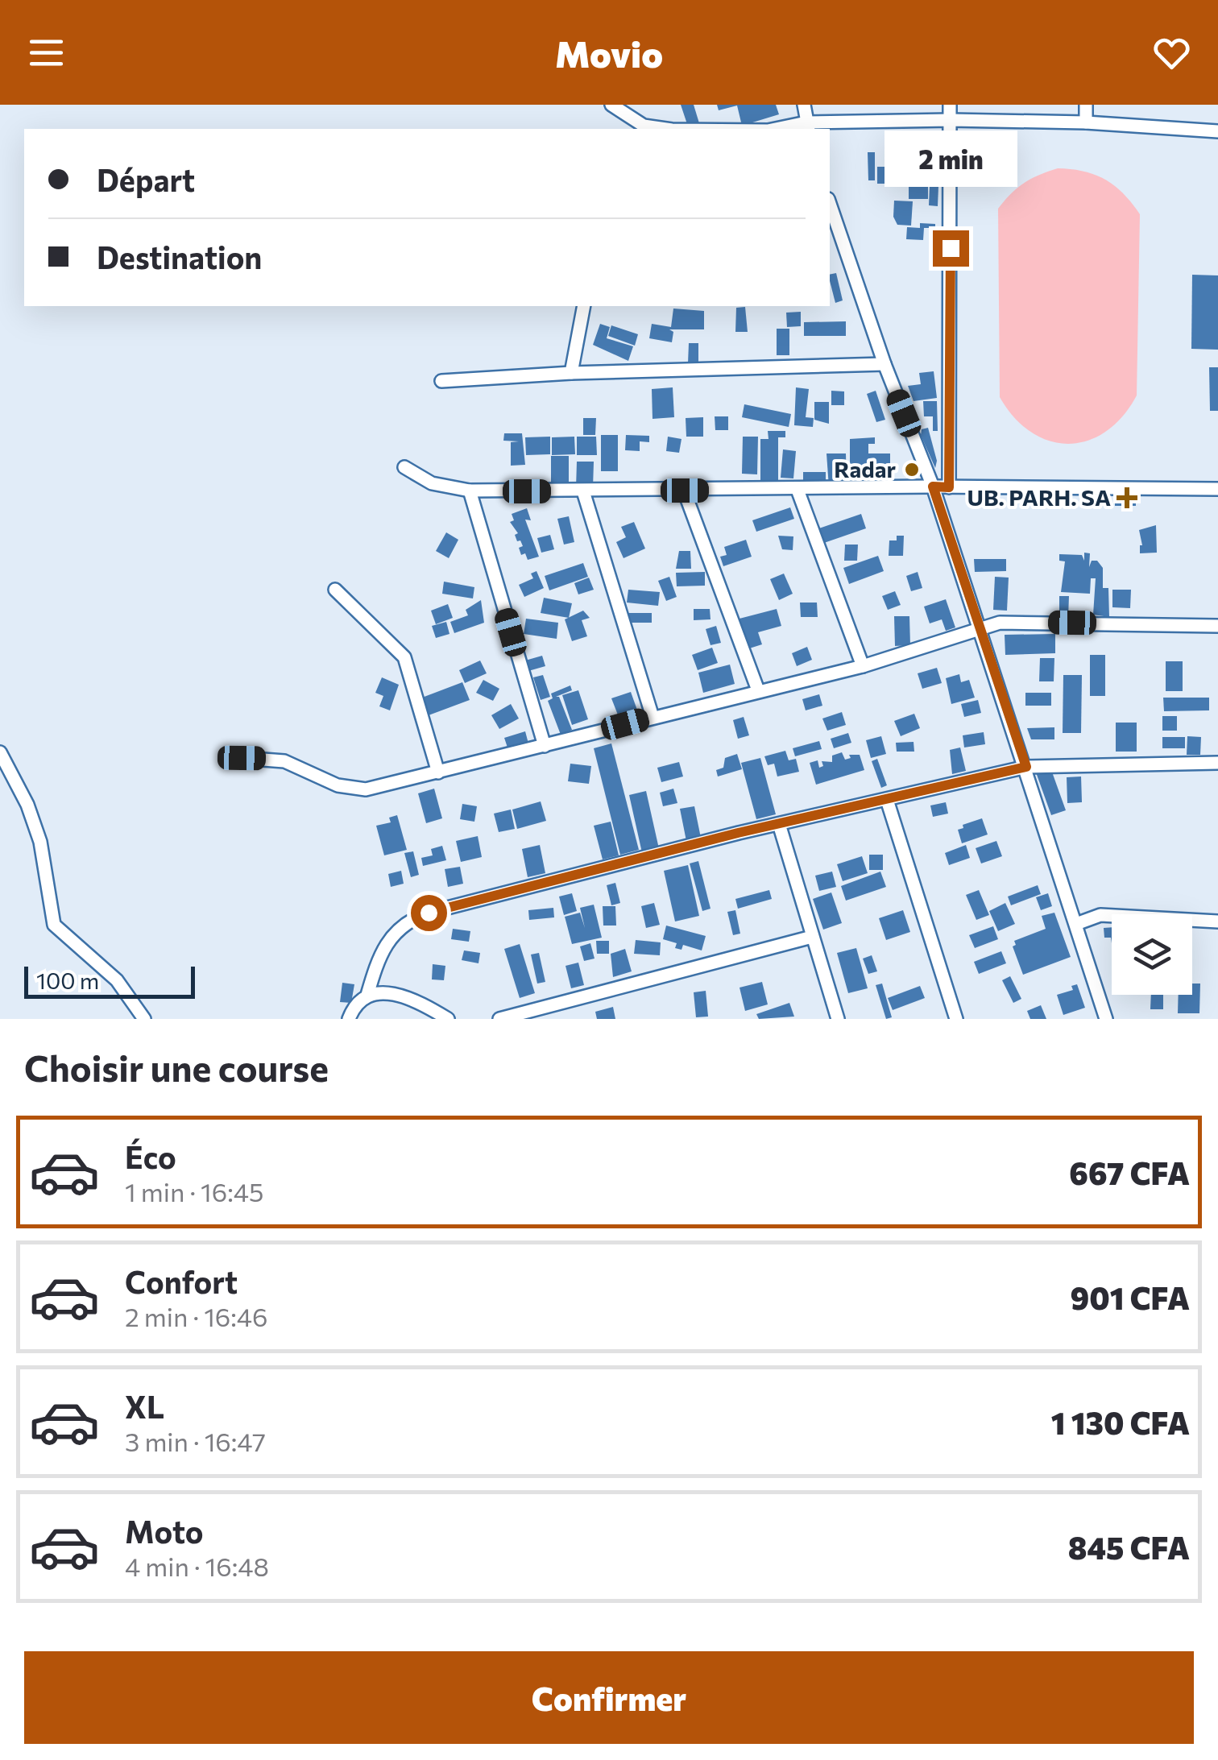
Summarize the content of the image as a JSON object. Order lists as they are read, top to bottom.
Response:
{
  "places": {
    "other": ["Radar"],
    "health": ["UB. PARH. SA"]
  },
  "scale_bar": "100 m",
  "page": {
    "header": "Movio",
    "banner": ["Départ", "Destination"],
    "bubble": "2 min",
    "scale": "100 m",
    "heading": "Choisir une course",
    "list": [
      {
        "name": "Éco",
        "note": "1 min · 16:45",
        "value": "667 CFA"
      },
      {
        "name": "Confort",
        "note": "2 min · 16:46",
        "value": "901 CFA"
      },
      {
        "name": "XL",
        "note": "3 min · 16:47",
        "value": "1 130 CFA"
      },
      {
        "name": "Moto",
        "note": "4 min · 16:48",
        "value": "845 CFA"
      }
    ],
    "buttons": "Confirmer"
  }
}
